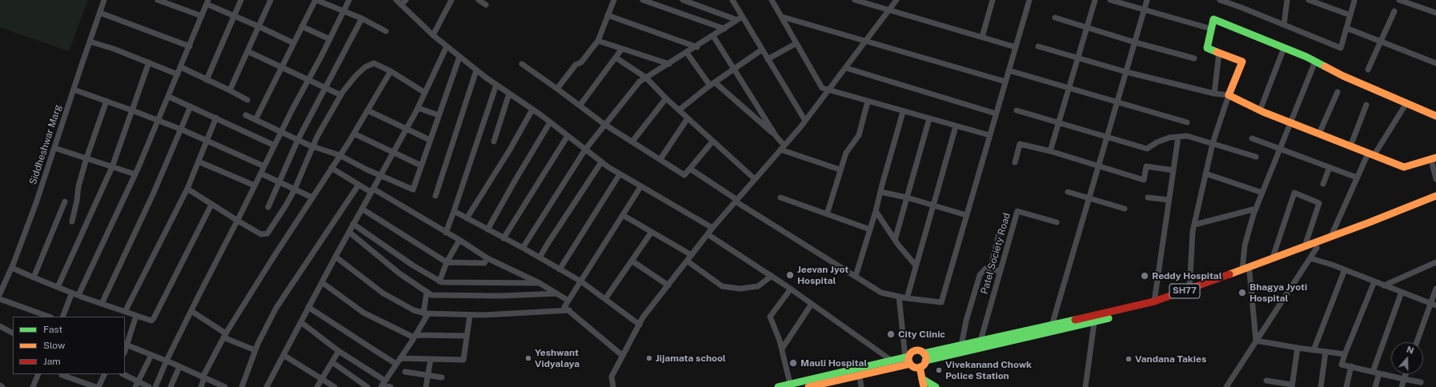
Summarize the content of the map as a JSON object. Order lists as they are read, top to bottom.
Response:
{
  "streets": {
    "main road": ["SH77"],
    "street": ["Siddheshwar Marg", "Patel Society Road"]
  },
  "crossings": [
    ["Patel Society Road", "SH77"]
  ],
  "places": [
    "Jeevan Jyot Hospital",
    "Reddy Hospital",
    "Bhagya Jyoti Hospital",
    "City Clinic",
    "Yeshwant Vidyalaya",
    "Jijamata school",
    "Vandana Takies",
    "Mauli Hospital",
    "Vivekanand Chowk Police Station"
  ],
  "legend": ["Fast", "Slow", "Jam"],
  "north": "top"
}
